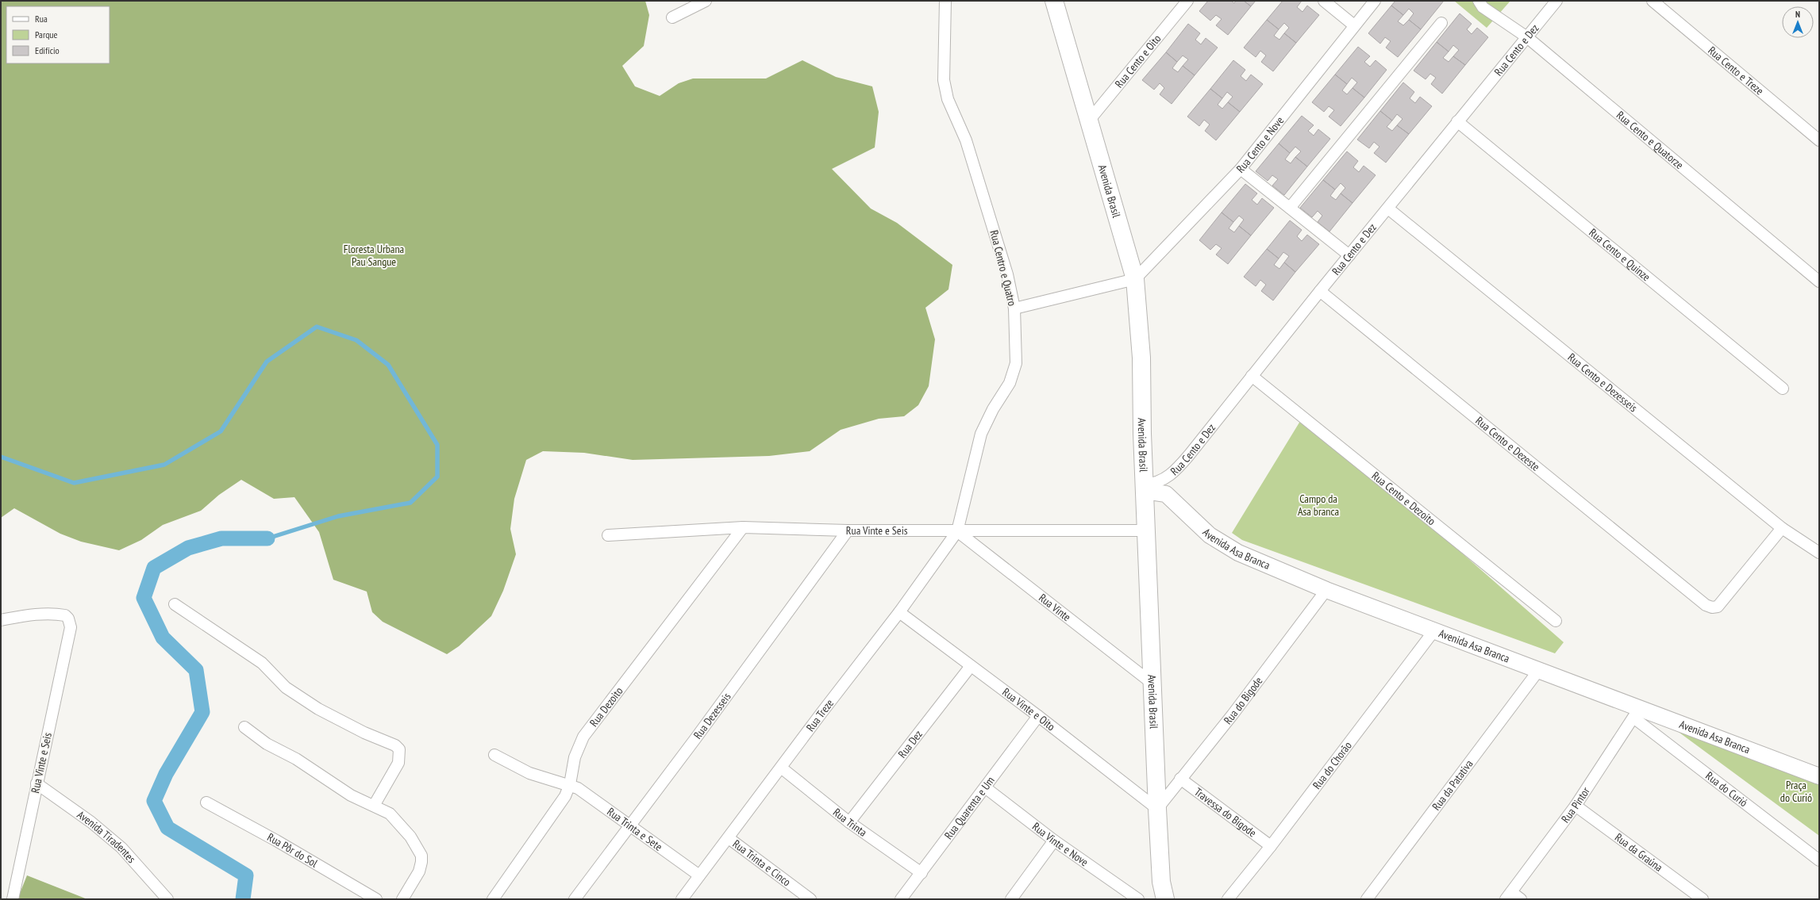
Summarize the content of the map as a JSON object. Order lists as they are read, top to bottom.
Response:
{
  "streets": {
    "main road": ["Avenida Brasil"],
    "street": [
      "Rua Cento e Dez",
      "Rua Cento e Oito",
      "Rua Cento e Treze",
      "Rua Cento e Quatorze",
      "Rua Cento e Nove",
      "Rua Cento e Quinze",
      "Rua Centro e Quatro",
      "Rua Cento e Dezesseis",
      "Rua Cento e Dezeste",
      "Rua Cento e Dezoito",
      "Rua Vinte e Seis",
      "Avenida Asa Branca",
      "Rua Vinte",
      "Rua do Bigode",
      "Rua Dezoito",
      "Rua Vinte e Oito",
      "Rua Treze",
      "Rua Dezesseis",
      "Rua Dez",
      "Rua do Chorão",
      "Rua da Patativa",
      "Rua do Curió",
      "Rua Pintor",
      "Rua Quarenta e Um",
      "Travessa do Bigode",
      "Rua Trinta",
      "Rua Trinta e Sete",
      "Avenida Tiradentes",
      "Rua Vinte e Nove",
      "Rua Pôr do Sol",
      "Rua da Graúna",
      "Rua Trinta e Cinco"
    ]
  },
  "crossings": [
    ["Rua Cento e Dez", "Rua Cento e Quatorze"],
    ["Rua Cento e Dez", "Avenida Brasil"],
    ["Rua Cento e Dez", "Rua Cento e Quinze"],
    ["Rua Cento e Dez", "Rua Cento e Dezesseis"],
    ["Rua Cento e Dez", "Rua Cento e Dezeste"],
    ["Rua Cento e Dez", "Rua Cento e Dezoito"],
    ["Rua Cento e Dez", "Avenida Asa Branca"],
    ["Rua Cento e Oito", "Avenida Brasil"],
    ["Rua Cento e Nove", "Avenida Brasil"],
    ["Avenida Brasil", "Rua Vinte e Seis"],
    ["Avenida Brasil", "Avenida Asa Branca"],
    ["Avenida Brasil", "Rua Vinte"],
    ["Avenida Brasil", "Rua do Bigode"],
    ["Avenida Brasil", "Rua Vinte e Oito"],
    ["Rua Centro e Quatro", "Rua Vinte e Seis"],
    ["Rua Centro e Quatro", "Rua Vinte"],
    ["Rua Centro e Quatro", "Rua Treze"],
    ["Rua Cento e Dezesseis", "Rua Cento e Dezeste"],
    ["Rua Vinte e Seis", "Rua Vinte"],
    ["Rua Vinte e Seis", "Rua Dezoito"],
    ["Rua Vinte e Seis", "Rua Treze"],
    ["Rua Vinte e Seis", "Rua Dezesseis"],
    ["Rua Vinte e Seis", "Avenida Tiradentes"],
    ["Avenida Asa Branca", "Rua do Bigode"],
    ["Avenida Asa Branca", "Rua do Chorão"],
    ["Avenida Asa Branca", "Rua da Patativa"],
    ["Avenida Asa Branca", "Rua do Curió"],
    ["Avenida Asa Branca", "Rua Pintor"],
    ["Rua Vinte", "Rua Treze"],
    ["Rua do Bigode", "Rua Vinte e Oito"],
    ["Rua do Bigode", "Travessa do Bigode"],
    ["Rua Dezoito", "Rua Trinta e Sete"],
    ["Rua Vinte e Oito", "Rua Treze"],
    ["Rua Vinte e Oito", "Rua Dez"],
    ["Rua Vinte e Oito", "Rua Quarenta e Um"],
    ["Rua Treze", "Rua Trinta"],
    ["Rua Treze", "Rua Trinta e Sete"],
    ["Rua Treze", "Rua Trinta e Cinco"],
    ["Rua Dezesseis", "Rua Trinta e Sete"],
    ["Rua Dez", "Rua Trinta"],
    ["Rua do Chorão", "Travessa do Bigode"],
    ["Rua do Curió", "Rua Pintor"],
    ["Rua Pintor", "Rua da Graúna"],
    ["Rua Quarenta e Um", "Rua Trinta"],
    ["Rua Quarenta e Um", "Rua Vinte e Nove"]
  ],
  "parks": ["Floresta Urbana Pau Sangue", "Campo da Asa branca", "Praça do Curió"],
  "legend": ["Rua", "Parque", "Edifício"],
  "north": "top"
}
